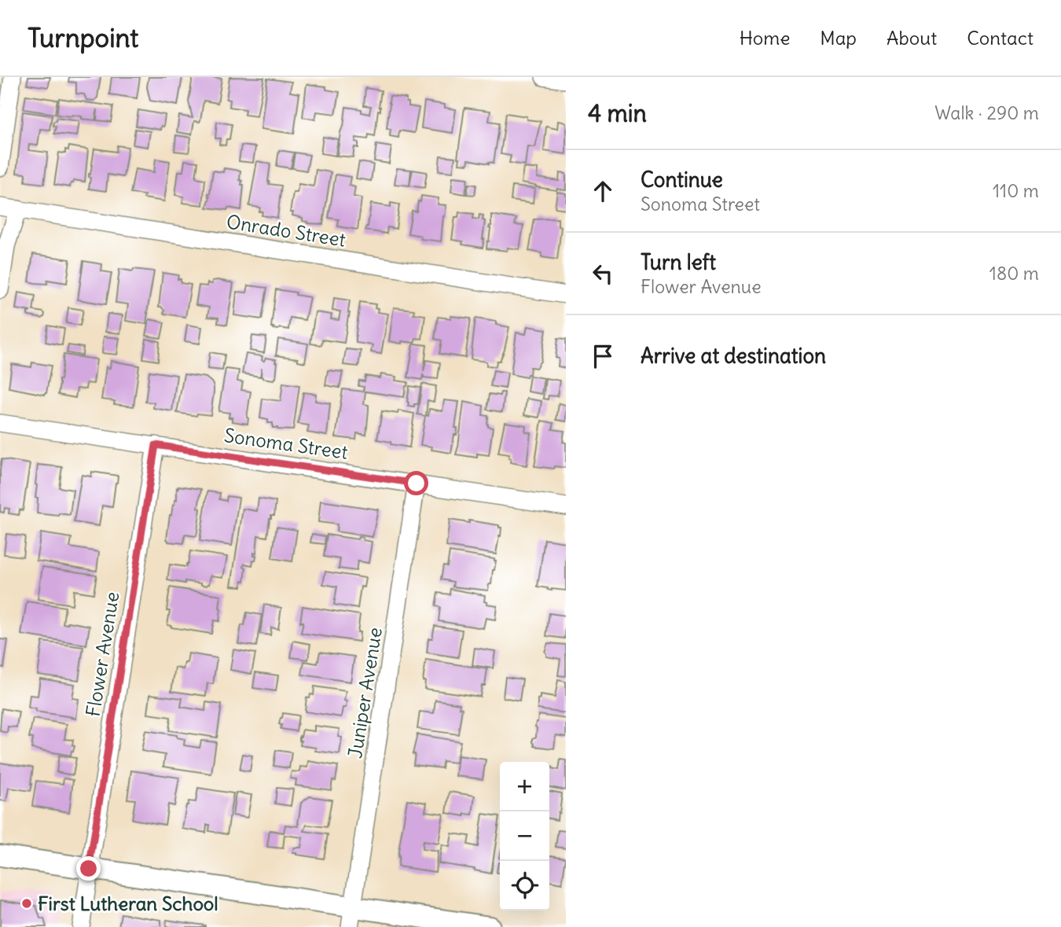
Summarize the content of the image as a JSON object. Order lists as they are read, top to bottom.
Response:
{
  "streets": {
    "street": [
      "Onrado Street",
      "Sonoma Street",
      "Flower Avenue",
      "Juniper Avenue"
    ]
  },
  "crossings": [
    ["Sonoma Street", "Flower Avenue"],
    ["Sonoma Street", "Juniper Avenue"]
  ],
  "places": ["First Lutheran School"],
  "page": {
    "header": "Turnpoint",
    "nav": [
      "Home",
      "Map",
      "About",
      "Contact"
    ],
    "heading": ["4 min", "Walk · 290 m"],
    "list": [
      ["Continue", "Sonoma Street", "110 m"],
      ["Turn left", "Flower Avenue", "180 m"],
      "Arrive at destination"
    ],
    "map_buttons": ["+", "−"]
  }
}
